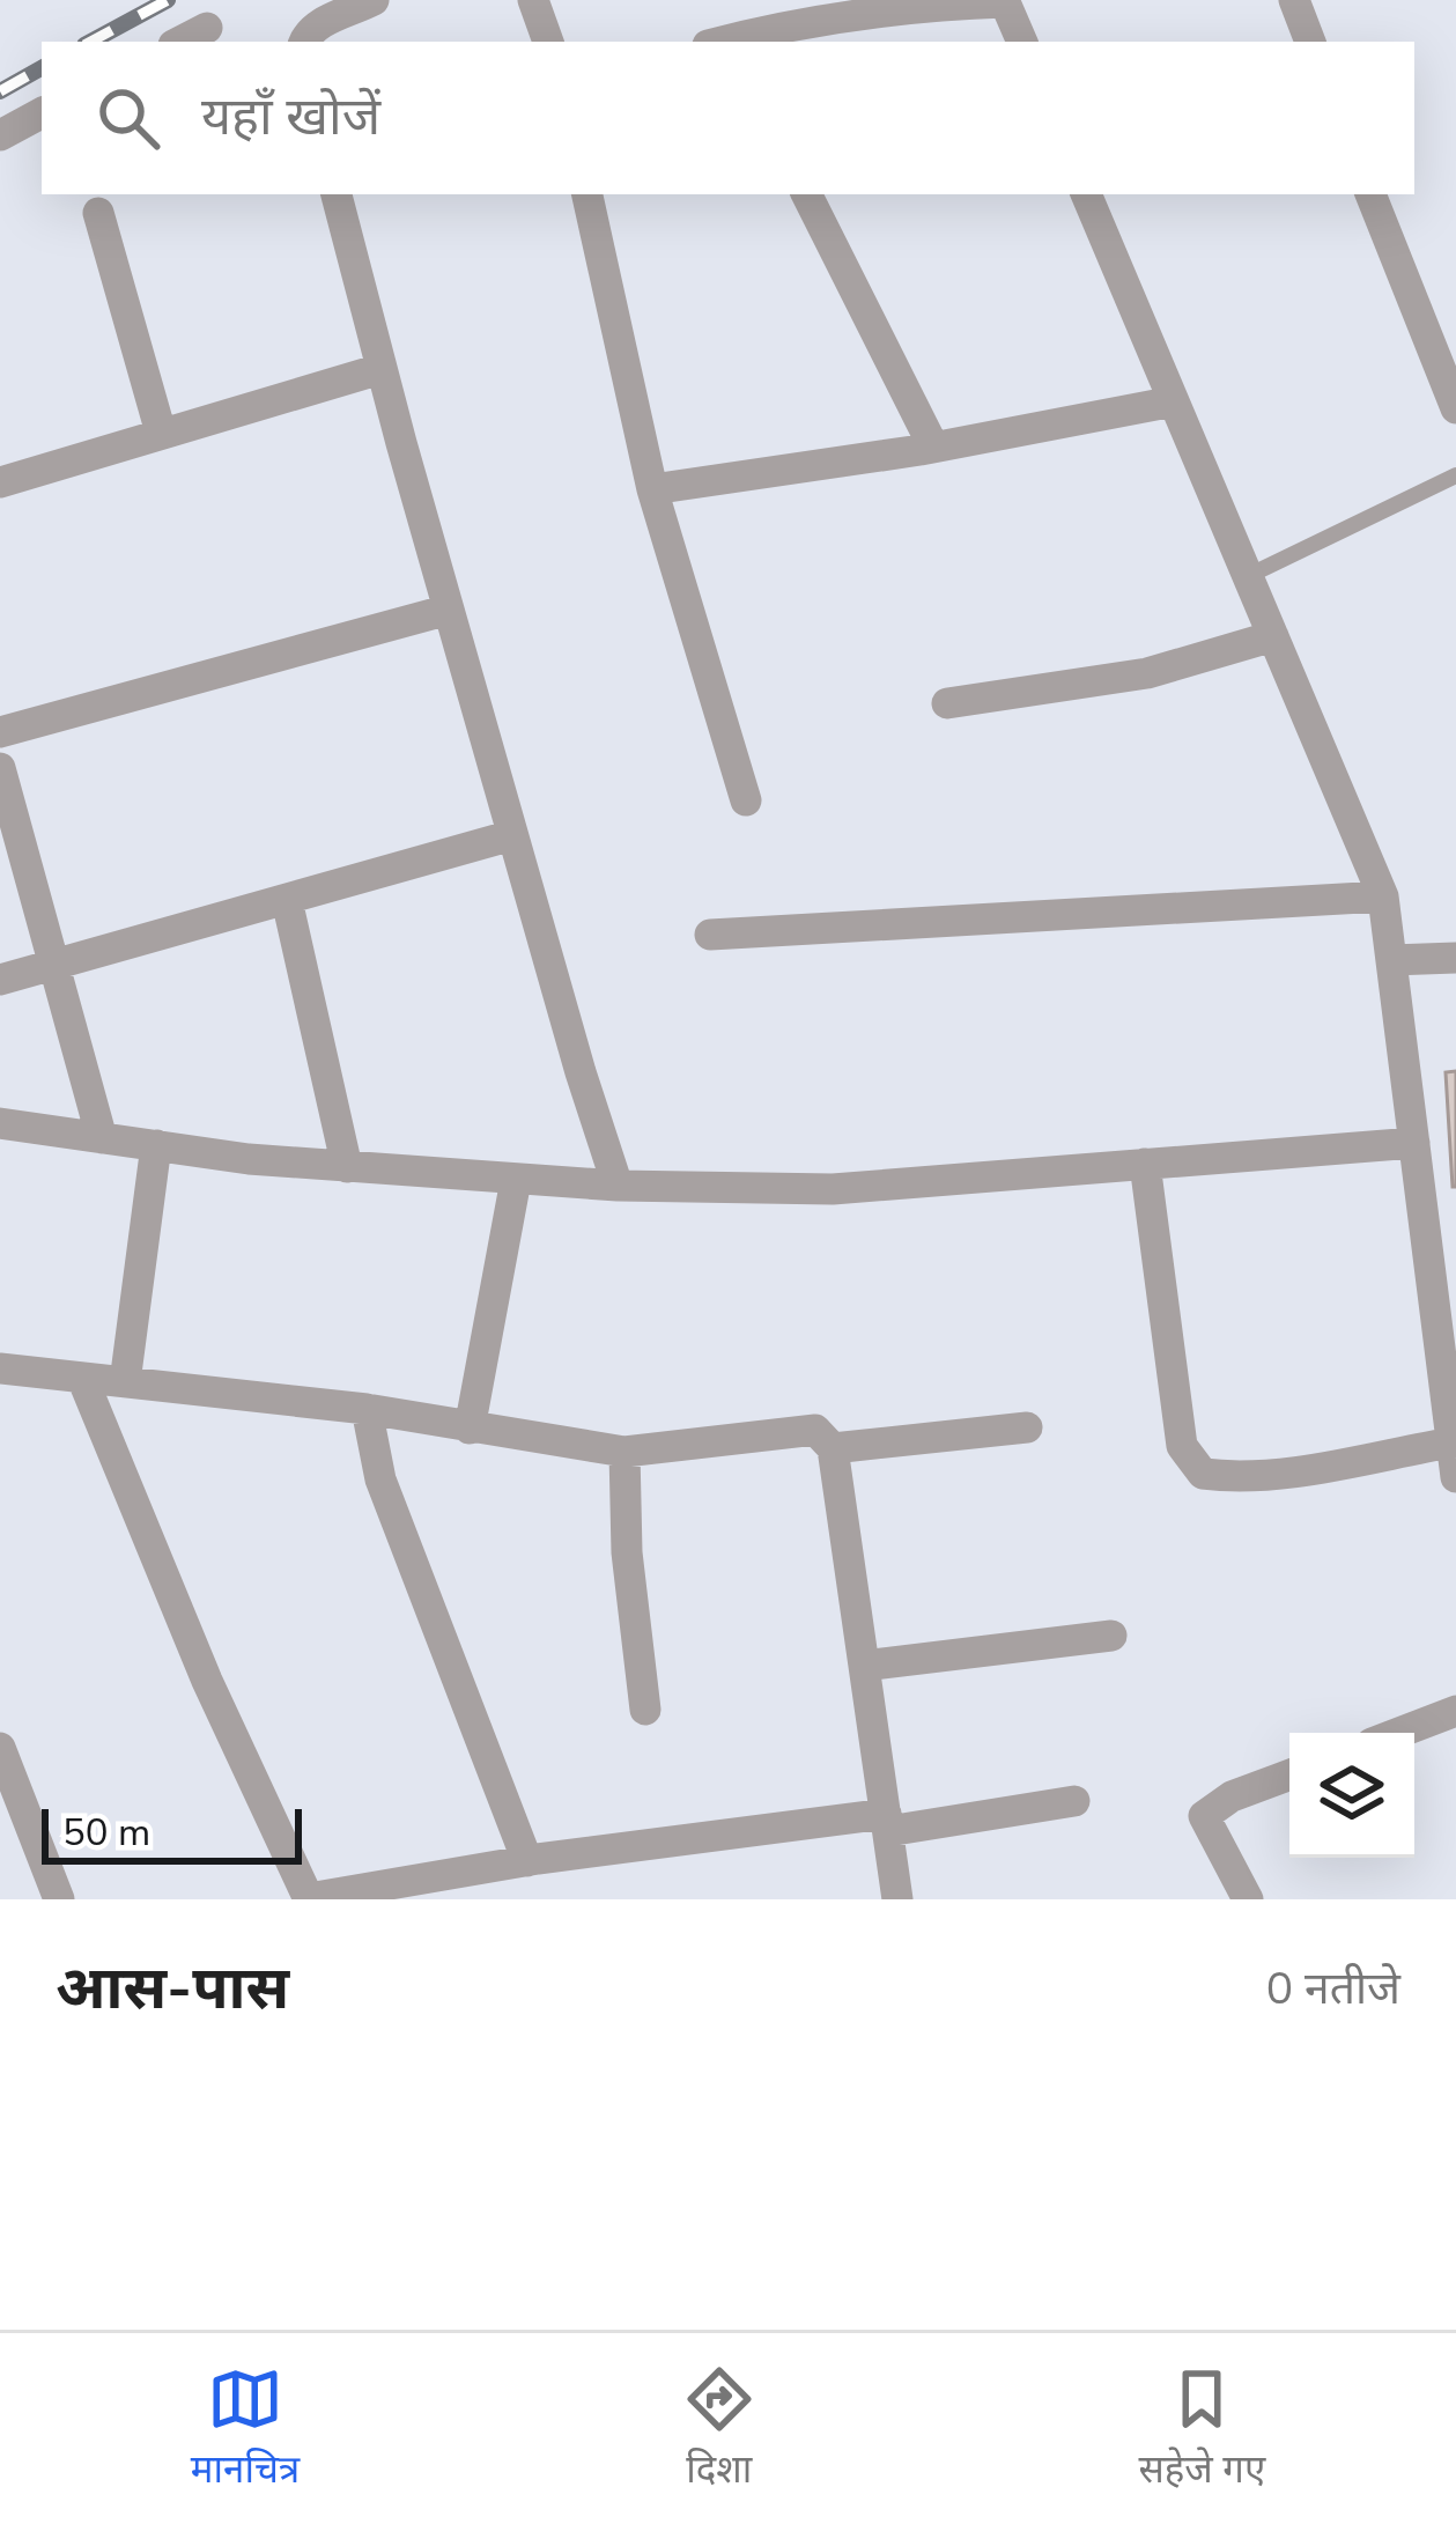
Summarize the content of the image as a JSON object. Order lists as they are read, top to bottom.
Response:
{
  "scale_bar": "50 m",
  "page": {
    "search": "यहाँ खोजें",
    "scale": "50 m",
    "heading": ["आस-पास", "0 नतीजे"],
    "nav": ["मानचित्र", "दिशा", "सहेजे गए"]
  }
}
